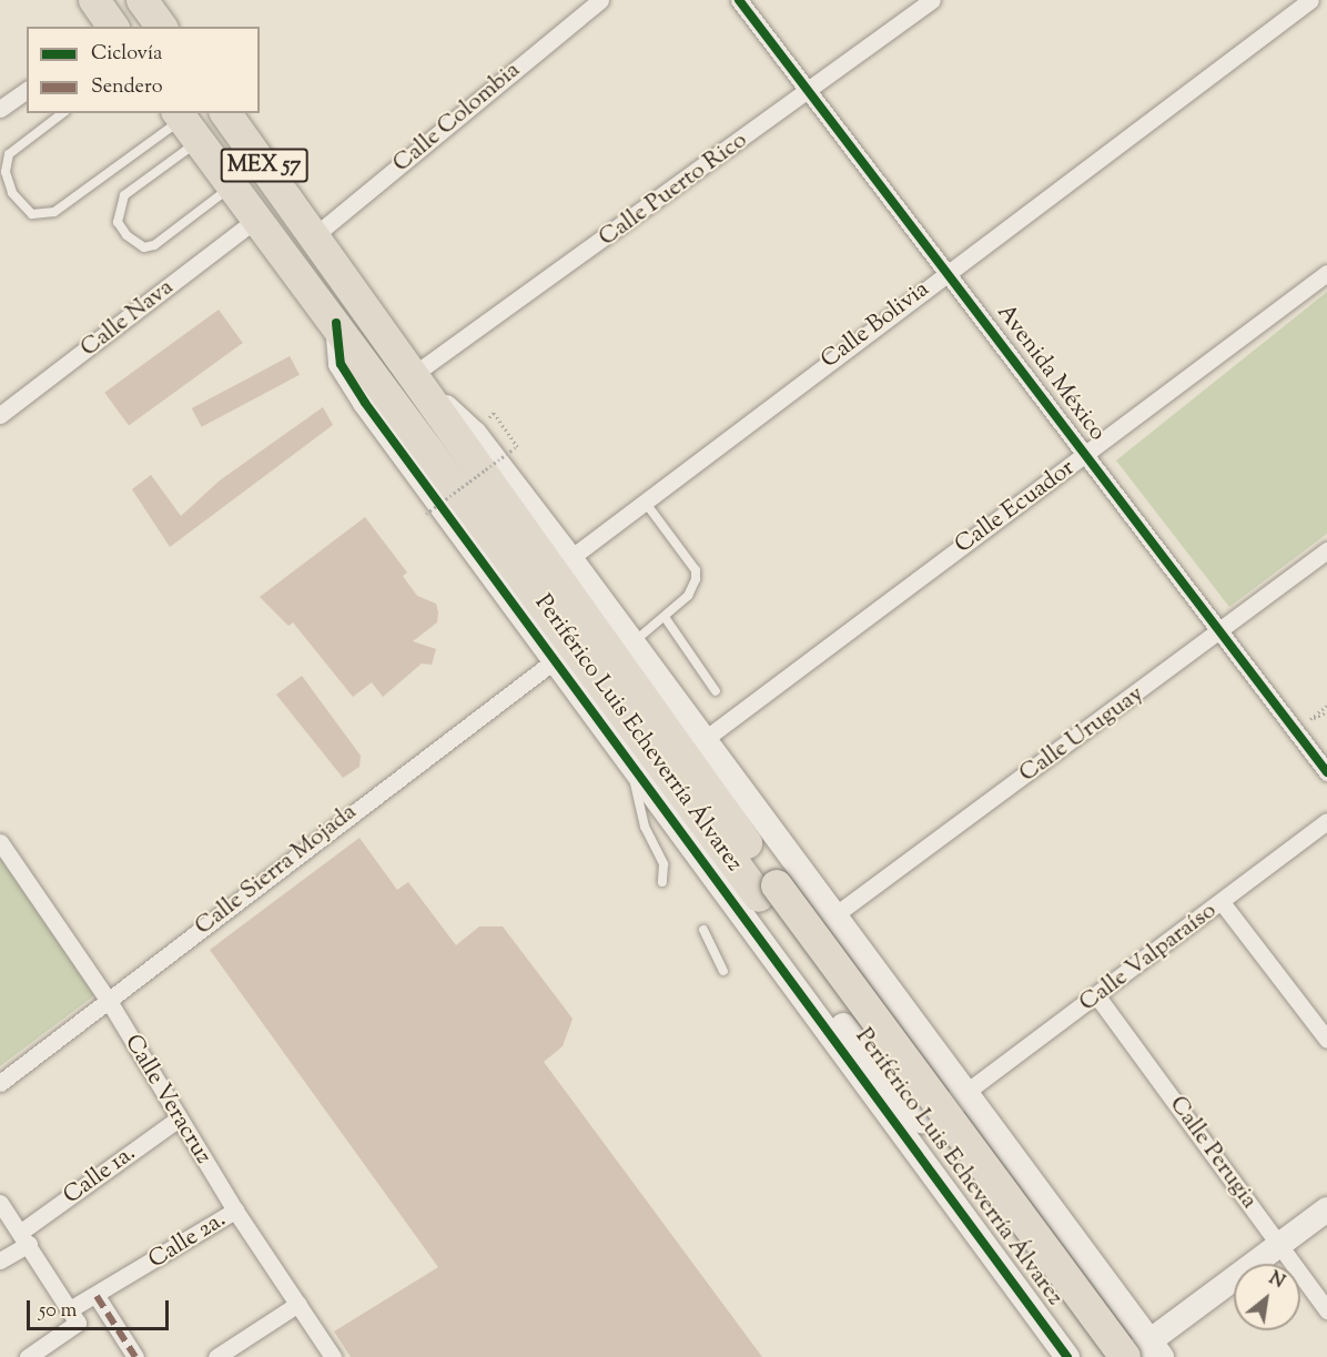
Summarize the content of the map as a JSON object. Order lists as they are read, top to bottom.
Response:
{
  "streets": {
    "highway": ["MEX 57", "Periférico Luis Echeverría Álvarez"],
    "street": [
      "Calle Colombia",
      "Calle Puerto Rico",
      "Calle Nava",
      "Calle Bolivia",
      "Avenida México",
      "Calle Ecuador",
      "Calle Uruguay",
      "Calle Sierra Mojada",
      "Calle Valparaíso",
      "Calle Veracruz",
      "Calle Perugia",
      "Calle 1a.",
      "Calle 2a."
    ]
  },
  "crossings": [
    ["Calle Colombia", "Periférico Luis Echeverría Álvarez"],
    ["Calle Puerto Rico", "Avenida México"],
    ["Calle Puerto Rico", "Periférico Luis Echeverría Álvarez"],
    ["Calle Nava", "Periférico Luis Echeverría Álvarez"],
    ["Calle Bolivia", "Avenida México"],
    ["Avenida México", "Calle Ecuador"],
    ["Avenida México", "Calle Uruguay"],
    ["Calle Sierra Mojada", "Calle Veracruz"],
    ["Calle Valparaíso", "Calle Perugia"],
    ["Calle Veracruz", "Calle 1a."],
    ["Calle Veracruz", "Calle 2a."]
  ],
  "legend": ["Ciclovía", "Sendero"],
  "scale_bar": "50 m",
  "north": "top right"
}
